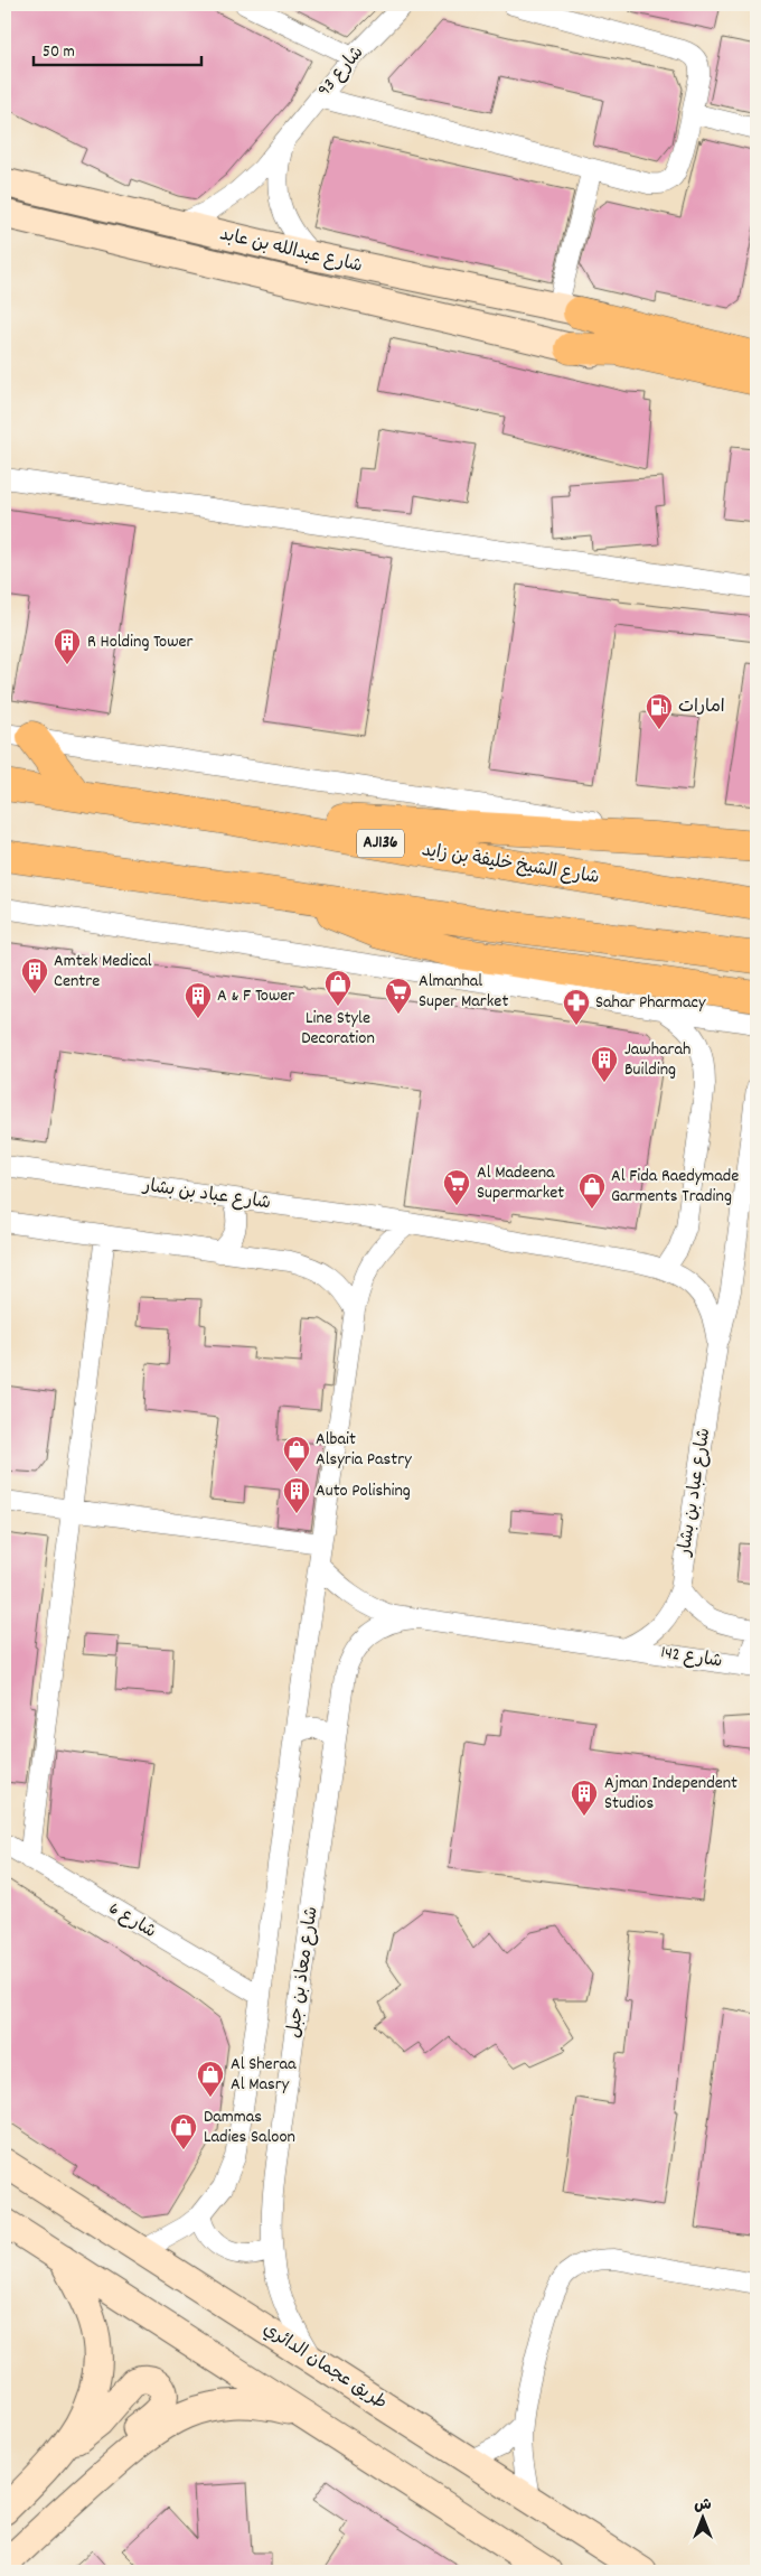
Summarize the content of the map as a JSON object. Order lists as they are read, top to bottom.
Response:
{
  "streets": {
    "main road": [
      "شارع عبدالله بن عابد",
      "AJ136",
      "شارع الشيخ خليفة بن زايد",
      "طريق عجمان الدائري"
    ],
    "street": [
      "شارع 93",
      "شارع عباد بن بشار",
      "شارع 142",
      "شارع 6",
      "شارع معاذ بن جبل"
    ]
  },
  "crossings": [
    ["شارع 93", "شارع عبدالله بن عابد"],
    ["شارع عباد بن بشار", "شارع 142"],
    ["شارع معاذ بن جبل", "طريق عجمان الدائري"]
  ],
  "places": {
    "building": [
      "R Holding Tower",
      "Amtek Medical Centre",
      "A & F Tower",
      "Jawharah Building",
      "Auto Polishing",
      "Ajman Independent Studios"
    ],
    "fuel station": ["امارات"],
    "shop": [
      "Line Style Decoration",
      "Al Fida Raedymade Garments Trading",
      "Albait Alsyria Pastry",
      "Al Sheraa Al Masry",
      "Dammas Ladies Saloon"
    ],
    "supermarket": ["Almanhal Super Market", "Al Madeena Supermarket"],
    "pharmacy": ["Sahar Pharmacy"]
  },
  "scale_bar": "50 m",
  "north": "top"
}
